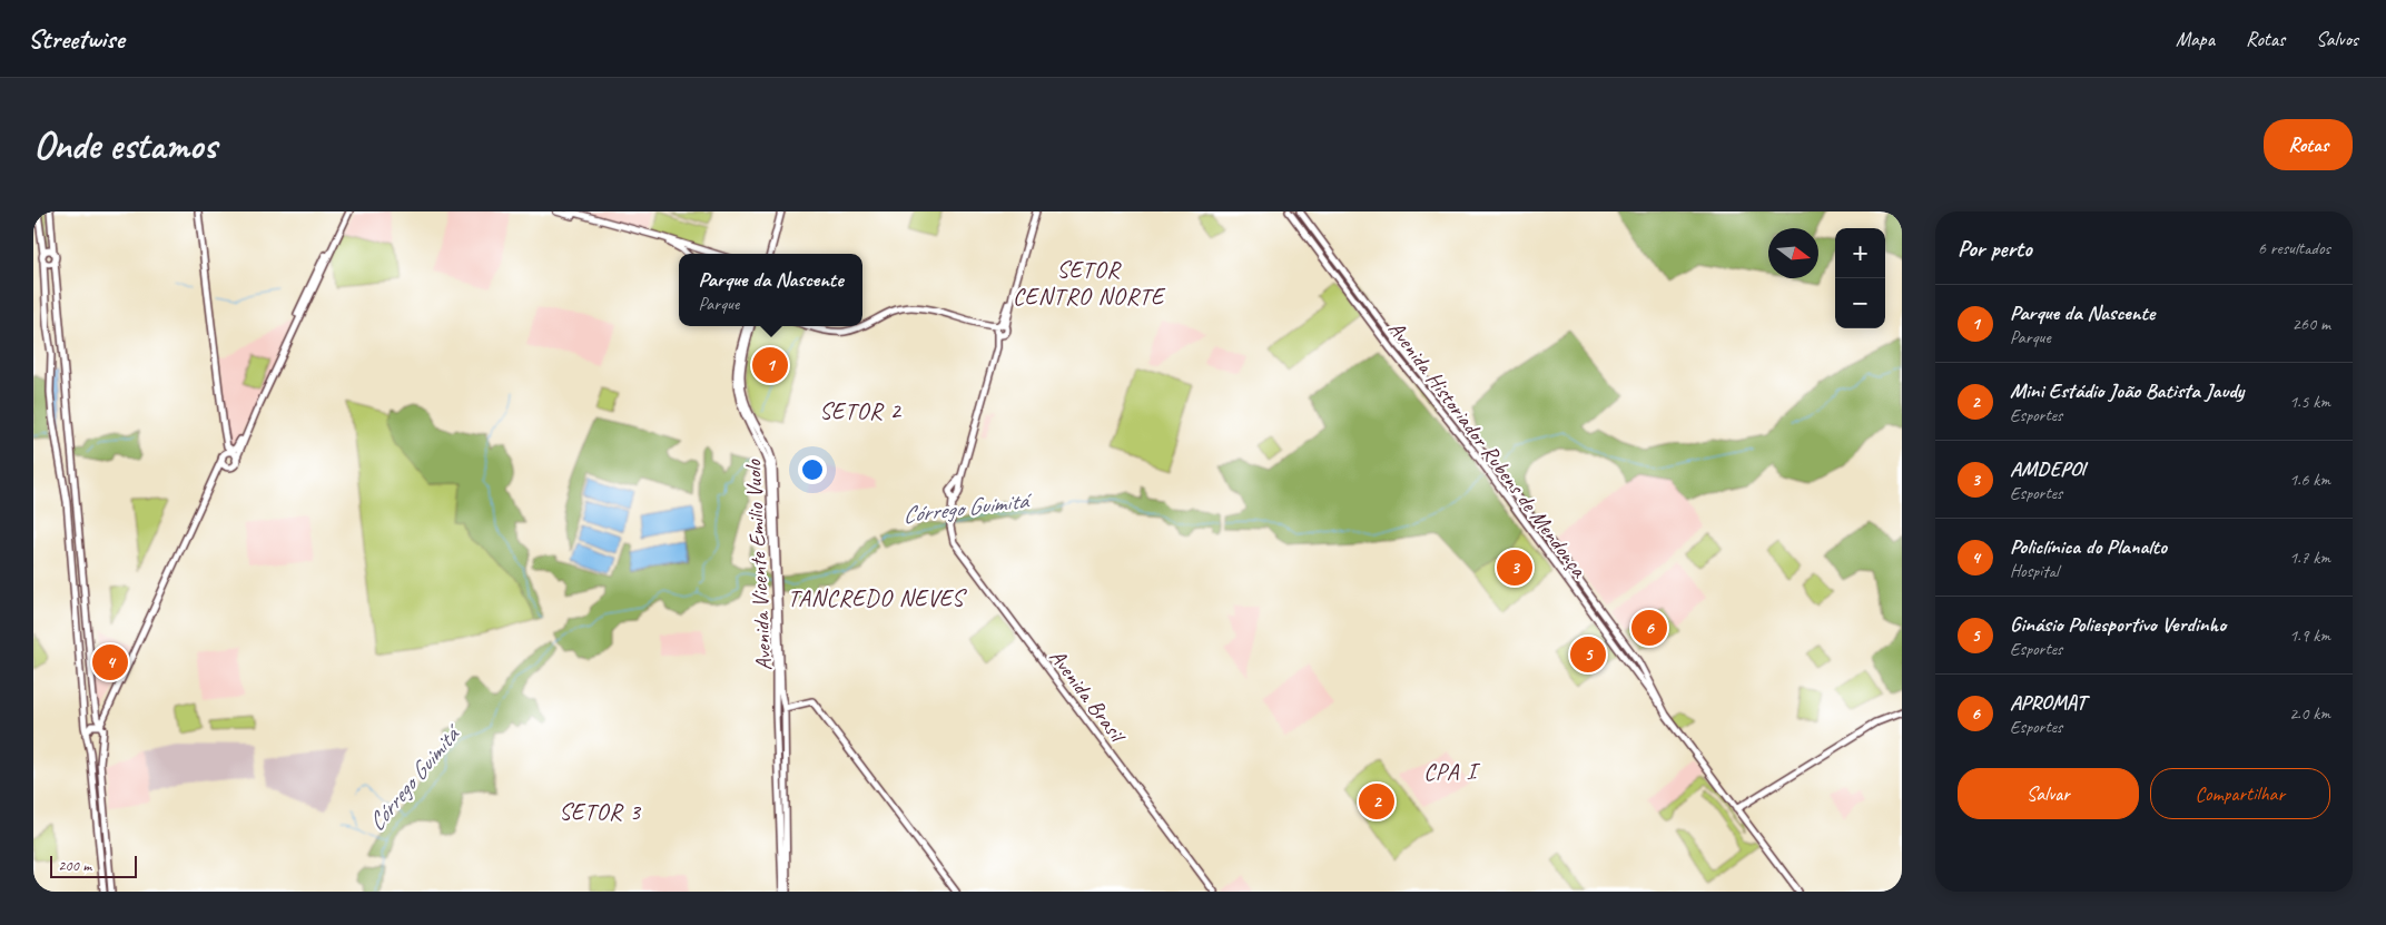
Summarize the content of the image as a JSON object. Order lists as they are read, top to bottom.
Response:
{
  "streets": {
    "main road": ["Avenida Historiador Rubens de Mendonça", "Avenida Vicente Emilio Vuolo", "Avenida Brasil"]
  },
  "districts": [
    "SETOR CENTRO NORTE",
    "SETOR 2",
    "TANCREDO NEVES",
    "CPA I",
    "SETOR 3"
  ],
  "water": ["Córrego Guimitá"],
  "scale_bar": "200 m",
  "north": "right",
  "page": {
    "header": "Streetwise",
    "nav": ["Mapa", "Rotas", "Salvos"],
    "buttons": [
      "Rotas",
      ["Salvar", "Compartilhar"]
    ],
    "title": "Onde estamos",
    "heading": ["Por perto", "6 resultados"],
    "map_buttons": ["+", "−"],
    "popup": ["Parque da Nascente", "Parque"],
    "list": [
      {
        "mark": "1",
        "name": "Parque da Nascente",
        "note": "Parque",
        "value": "260 m"
      },
      {
        "mark": "2",
        "name": "Mini Estádio João Batista Jaudy",
        "note": "Esportes",
        "value": "1.5 km"
      },
      {
        "mark": "3",
        "name": "AMDEPOl",
        "note": "Esportes",
        "value": "1.6 km"
      },
      {
        "mark": "4",
        "name": "Policlínica do Planalto",
        "note": "Hospital",
        "value": "1.7 km"
      },
      {
        "mark": "5",
        "name": "Ginásio Poliesportivo Verdinho",
        "note": "Esportes",
        "value": "1.9 km"
      },
      {
        "mark": "6",
        "name": "APROMAT",
        "note": "Esportes",
        "value": "2.0 km"
      }
    ],
    "pins": [
      "1",
      "3",
      "6",
      "5",
      "4",
      "2"
    ],
    "scale": "200 m"
  }
}
